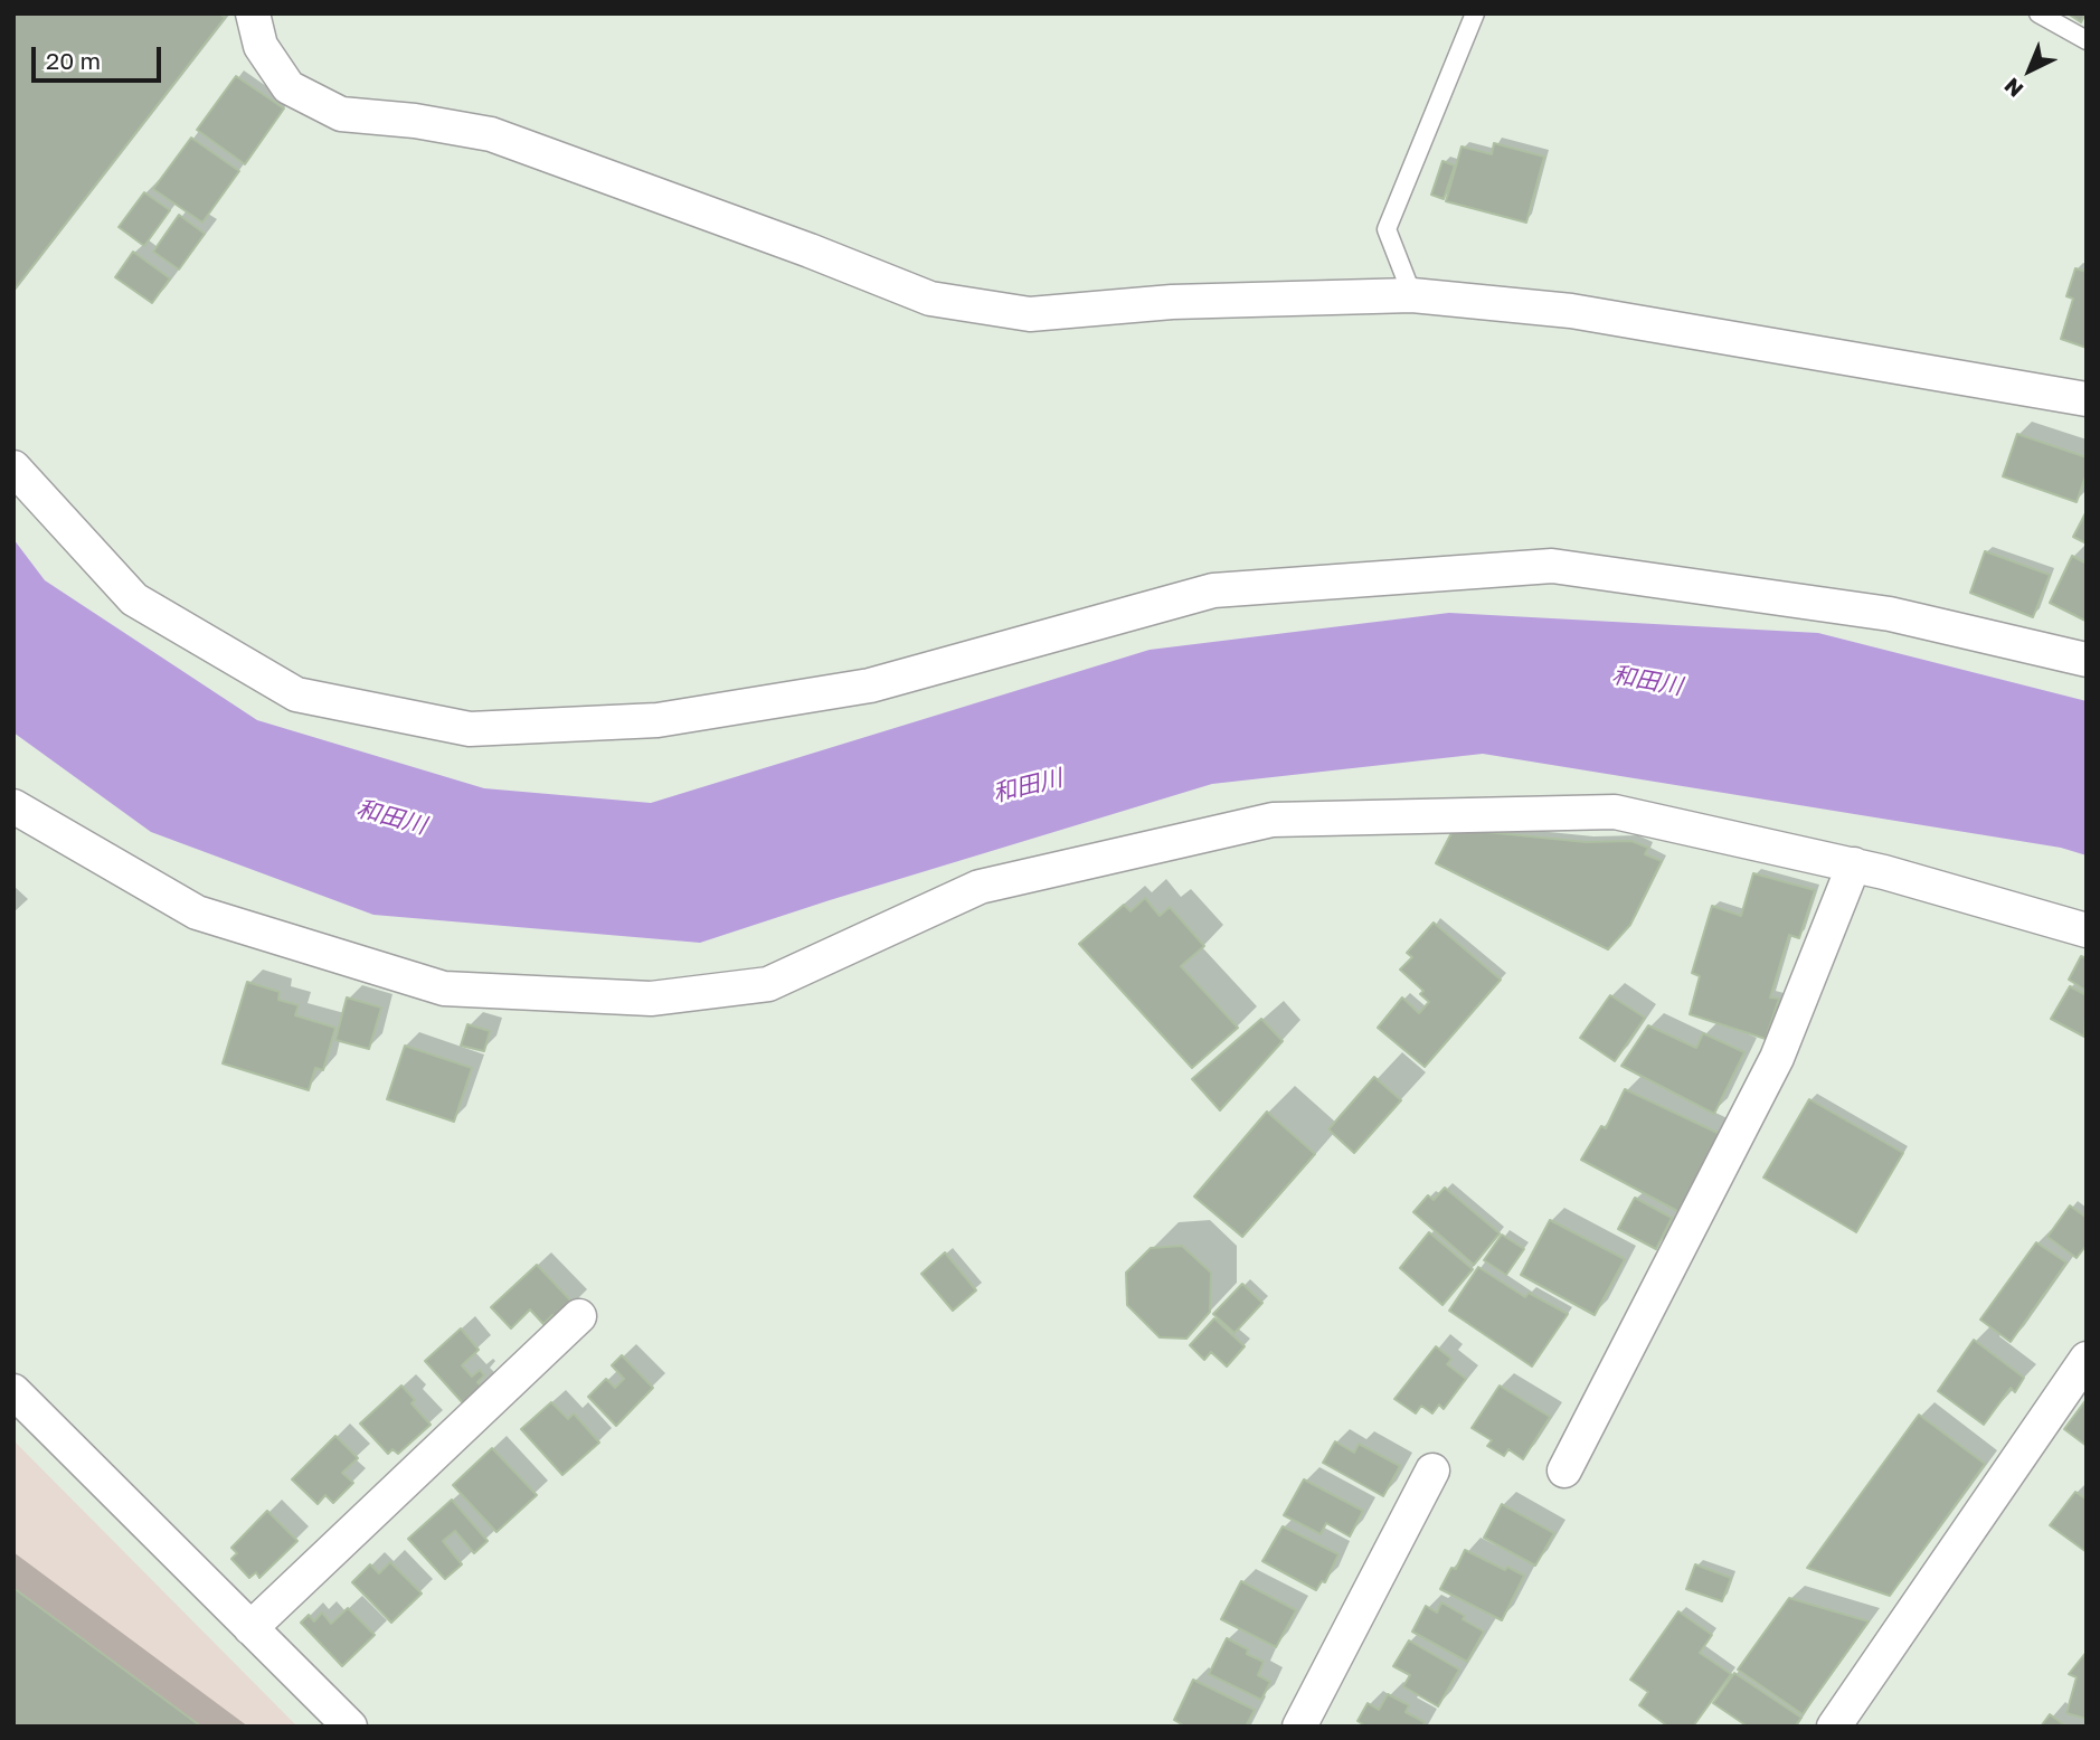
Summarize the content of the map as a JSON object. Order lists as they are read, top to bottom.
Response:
{
  "water": ["和田川"],
  "scale_bar": "20 m",
  "north": "bottom left"
}
